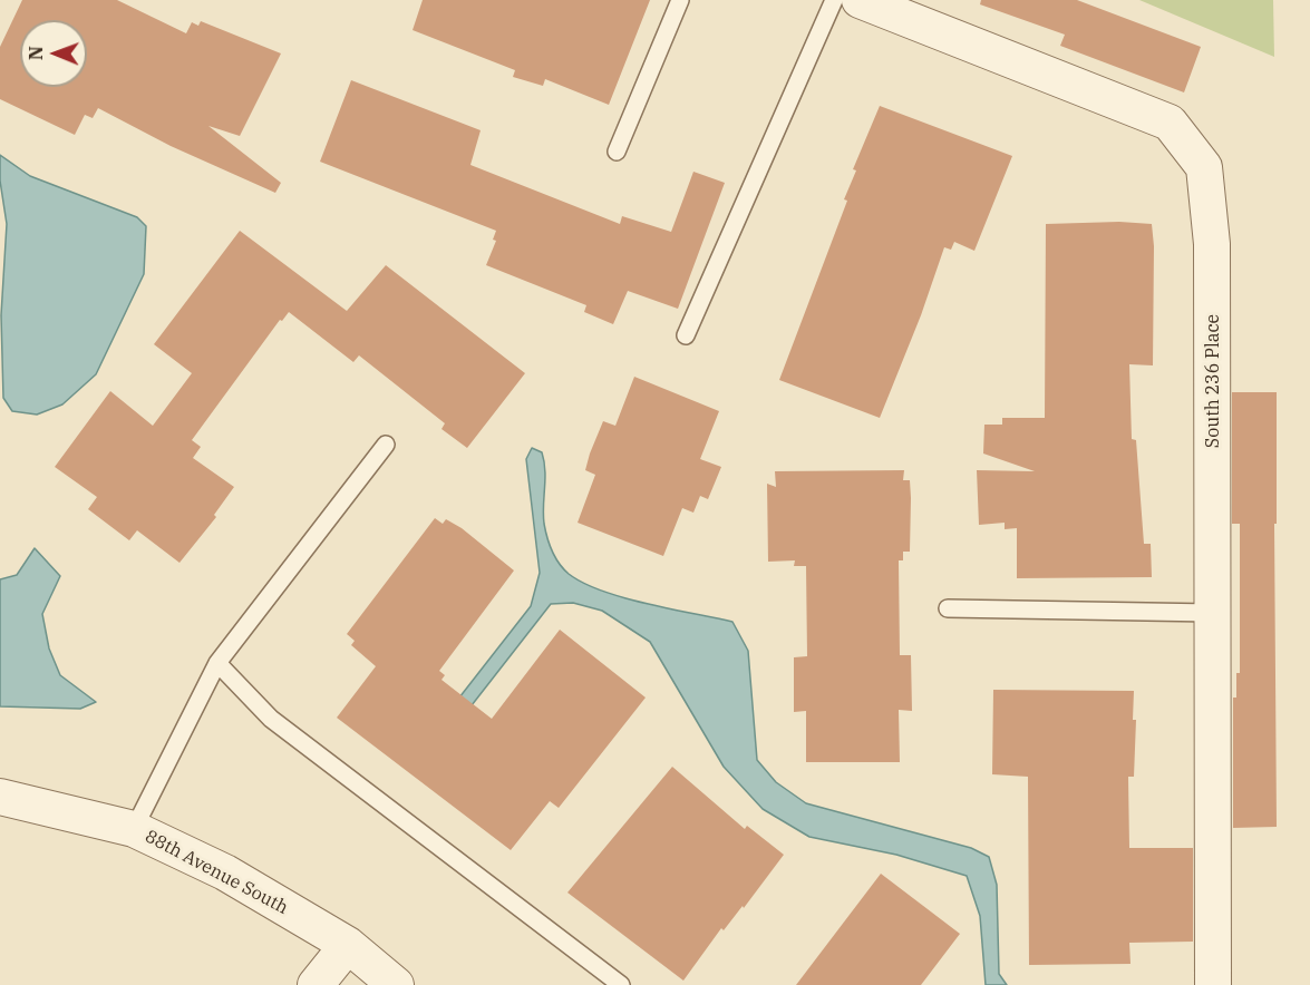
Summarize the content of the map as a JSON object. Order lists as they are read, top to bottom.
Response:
{
  "streets": {
    "street": ["South 236 Place", "88th Avenue South"]
  },
  "north": "left"
}
